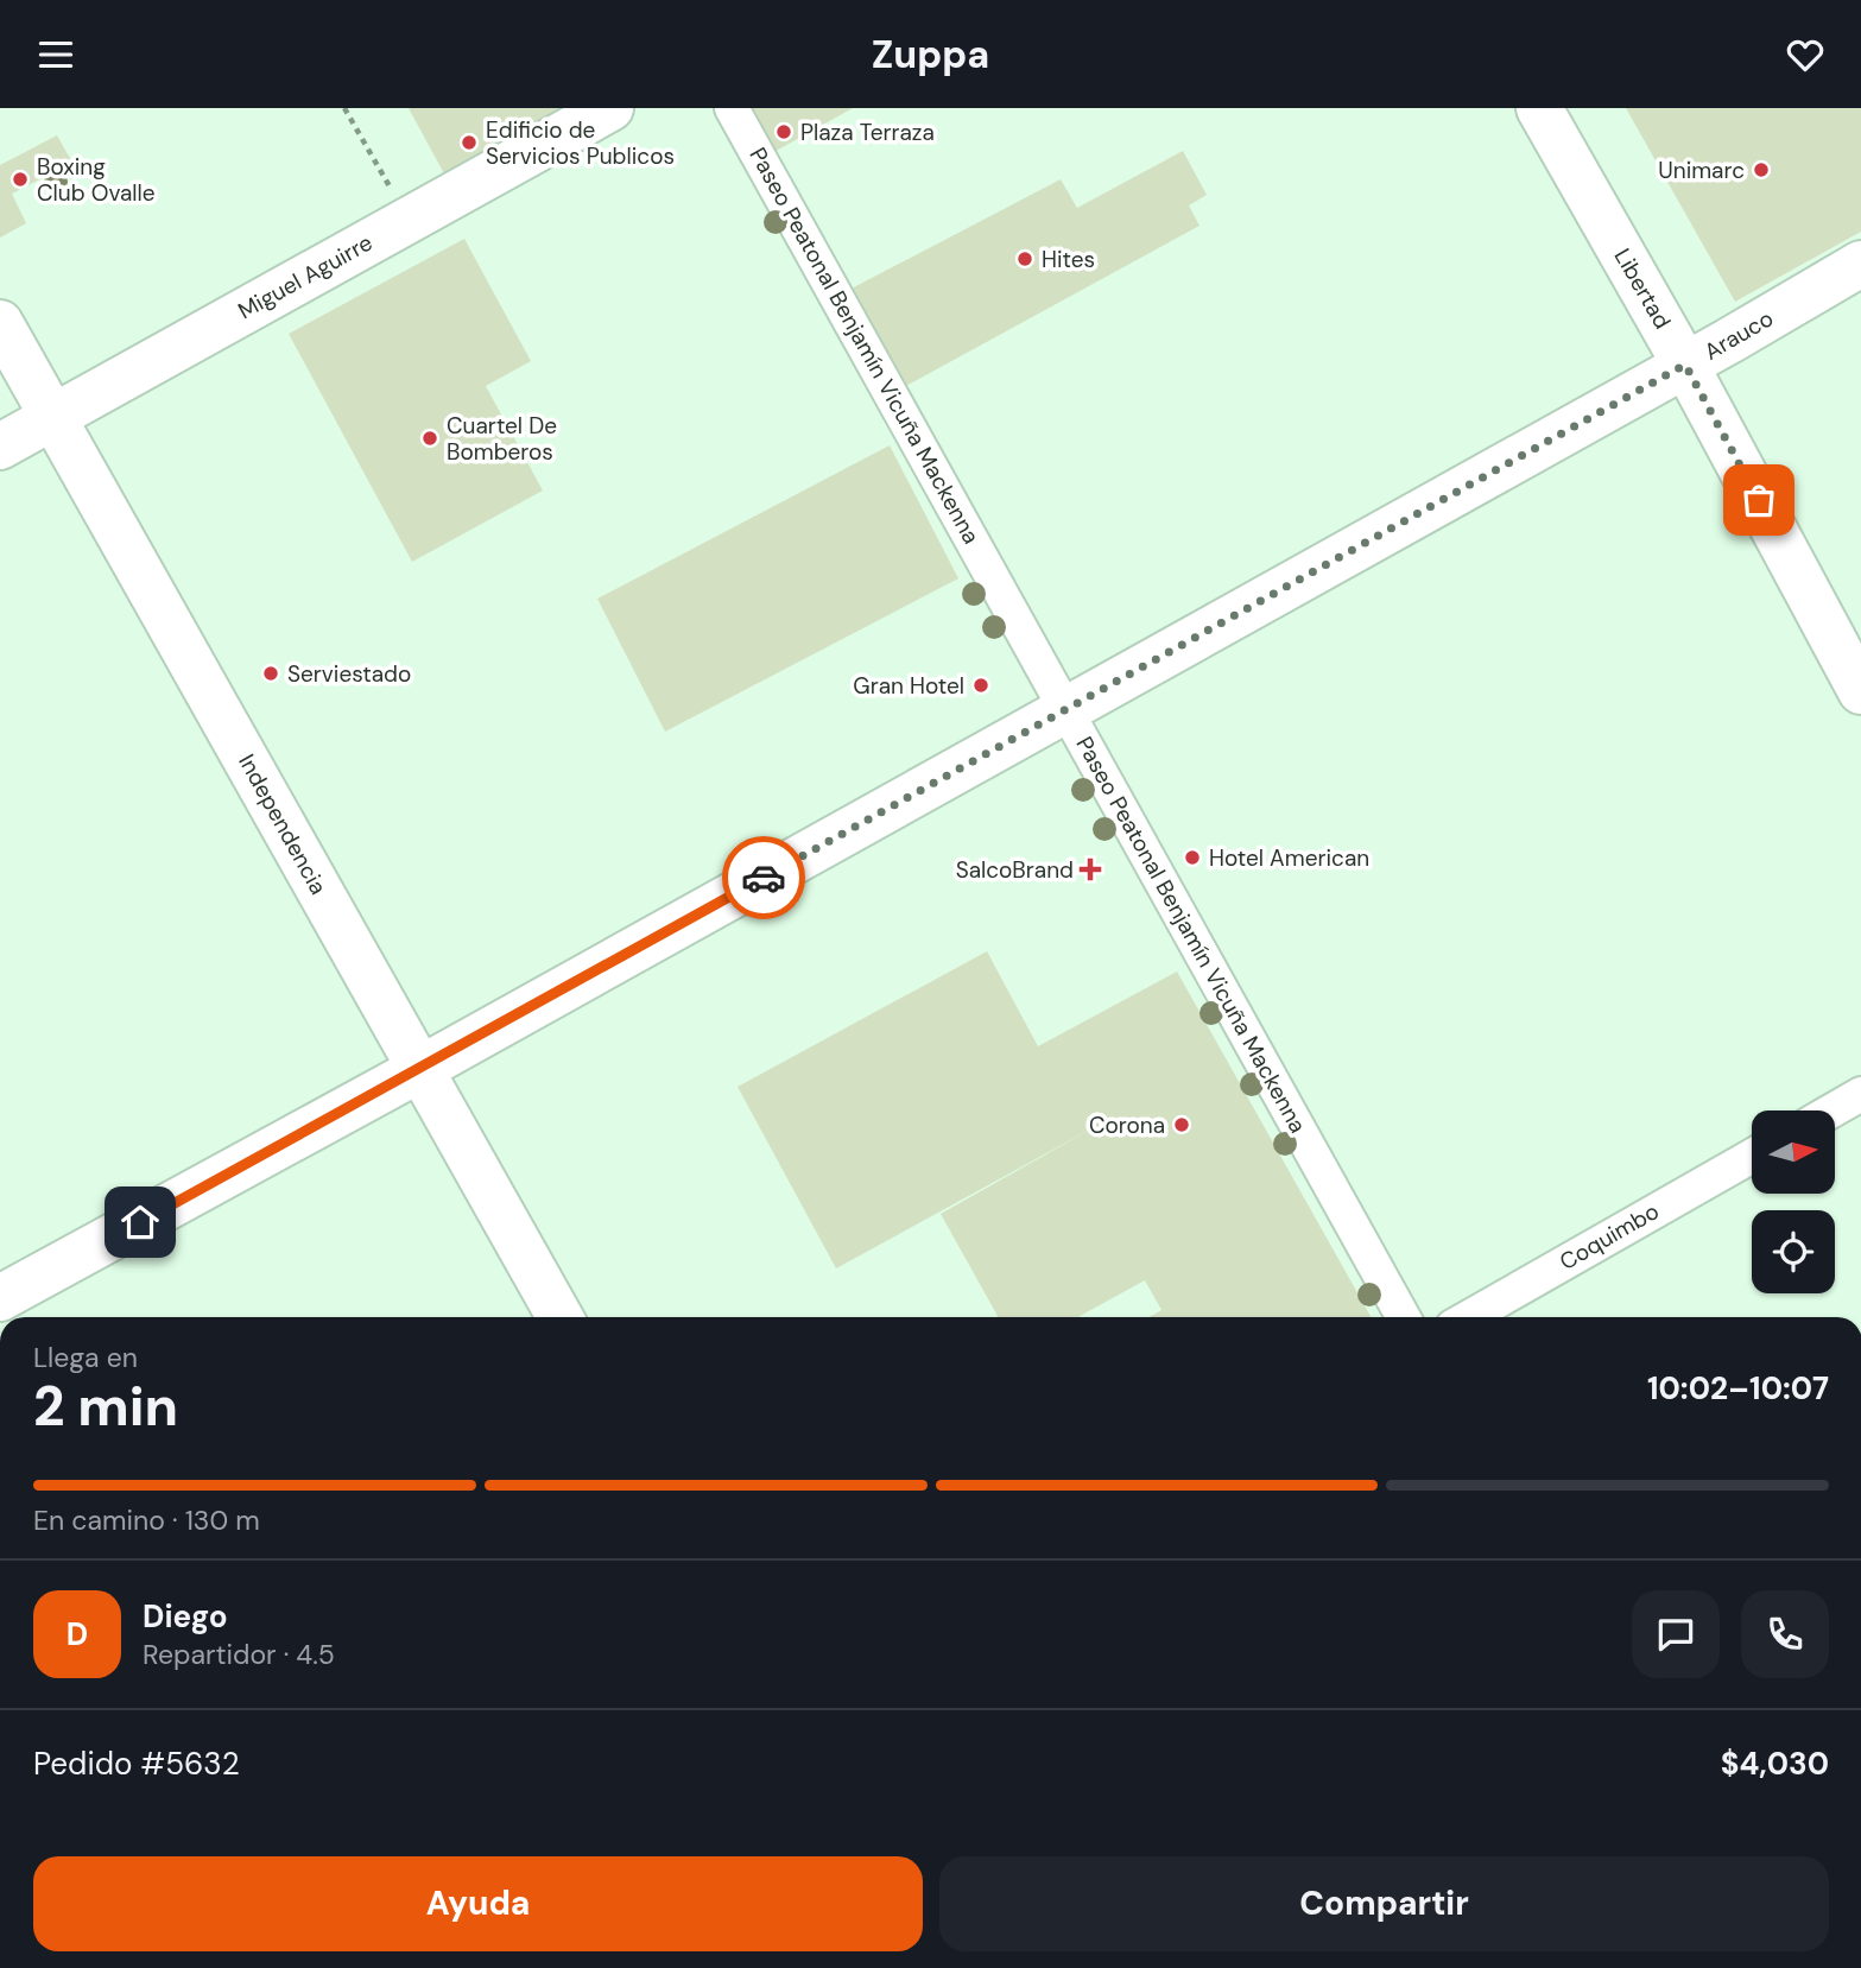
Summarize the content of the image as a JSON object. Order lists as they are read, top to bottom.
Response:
{
  "streets": {
    "street": [
      "Miguel Aguirre",
      "Libertad",
      "Arauco",
      "Paseo Peatonal Benjamín Vicuña Mackenna",
      "Independencia",
      "Coquimbo"
    ]
  },
  "crossings": [
    ["Miguel Aguirre", "Independencia"],
    ["Libertad", "Arauco"],
    ["Arauco", "Paseo Peatonal Benjamín Vicuña Mackenna"],
    ["Arauco", "Independencia"]
  ],
  "places": {
    "other": [
      "Plaza Terraza",
      "Edificio de Servicios Publicos",
      "Unimarc",
      "Boxing Club Ovalle",
      "Hites",
      "Cuartel De Bomberos",
      "Serviestado",
      "Gran Hotel",
      "Hotel American",
      "Corona"
    ],
    "health": ["SalcoBrand"]
  },
  "north": "right",
  "page": {
    "header": "Zuppa",
    "heading": ["2 min", "Llega en", "10:02–10:07"],
    "panel": [
      "Diego",
      "Repartidor · 4.5",
      "Pedido #5632",
      "$4,030"
    ],
    "bar": "En camino · 130 m",
    "round": "D",
    "buttons": ["Ayuda", "Compartir"]
  }
}
